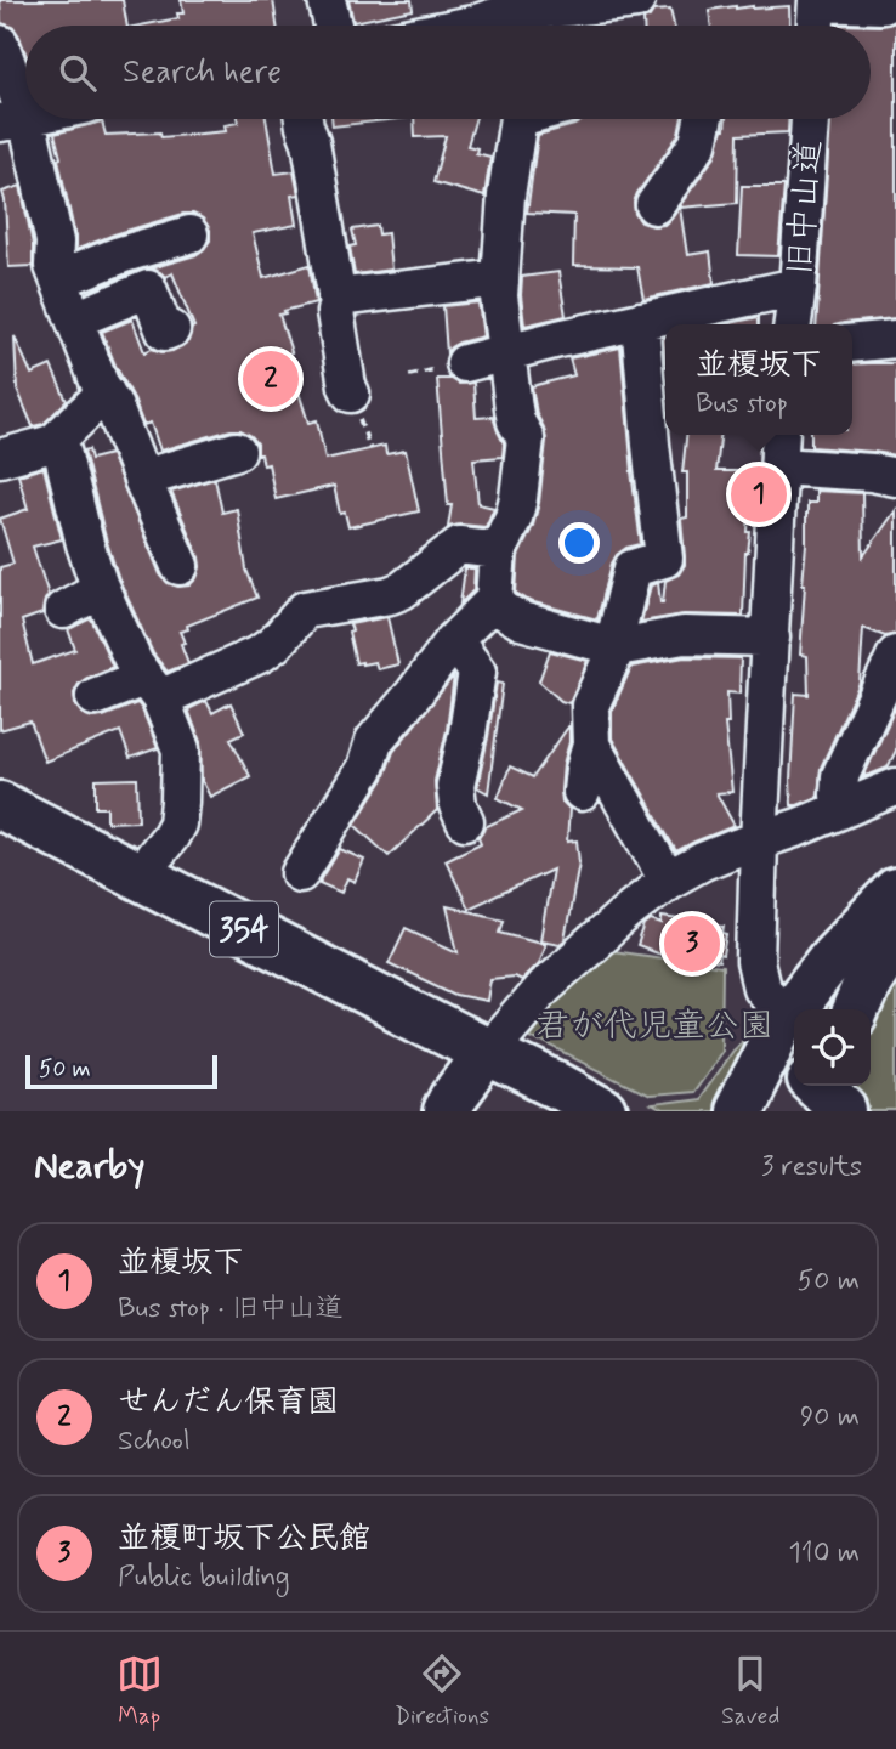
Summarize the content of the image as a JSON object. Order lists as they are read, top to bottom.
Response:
{
  "streets": {
    "highway": ["354"],
    "street": ["旧中山道"]
  },
  "parks": ["君が代児童公園"],
  "scale_bar": "50 m",
  "page": {
    "search": "Search here",
    "popup": ["並榎坂下", "Bus stop"],
    "pins": ["2", "1", "3"],
    "scale": "50 m",
    "heading": ["Nearby", "3 results"],
    "list": [
      {
        "mark": "1",
        "name": "並榎坂下",
        "note": "Bus stop · 旧中山道",
        "value": "50 m"
      },
      {
        "mark": "2",
        "name": "せんだん保育園",
        "note": "School",
        "value": "90 m"
      },
      {
        "mark": "3",
        "name": "並榎町坂下公民館",
        "note": "Public building",
        "value": "110 m"
      }
    ],
    "nav": ["Map", "Directions", "Saved"]
  }
}
